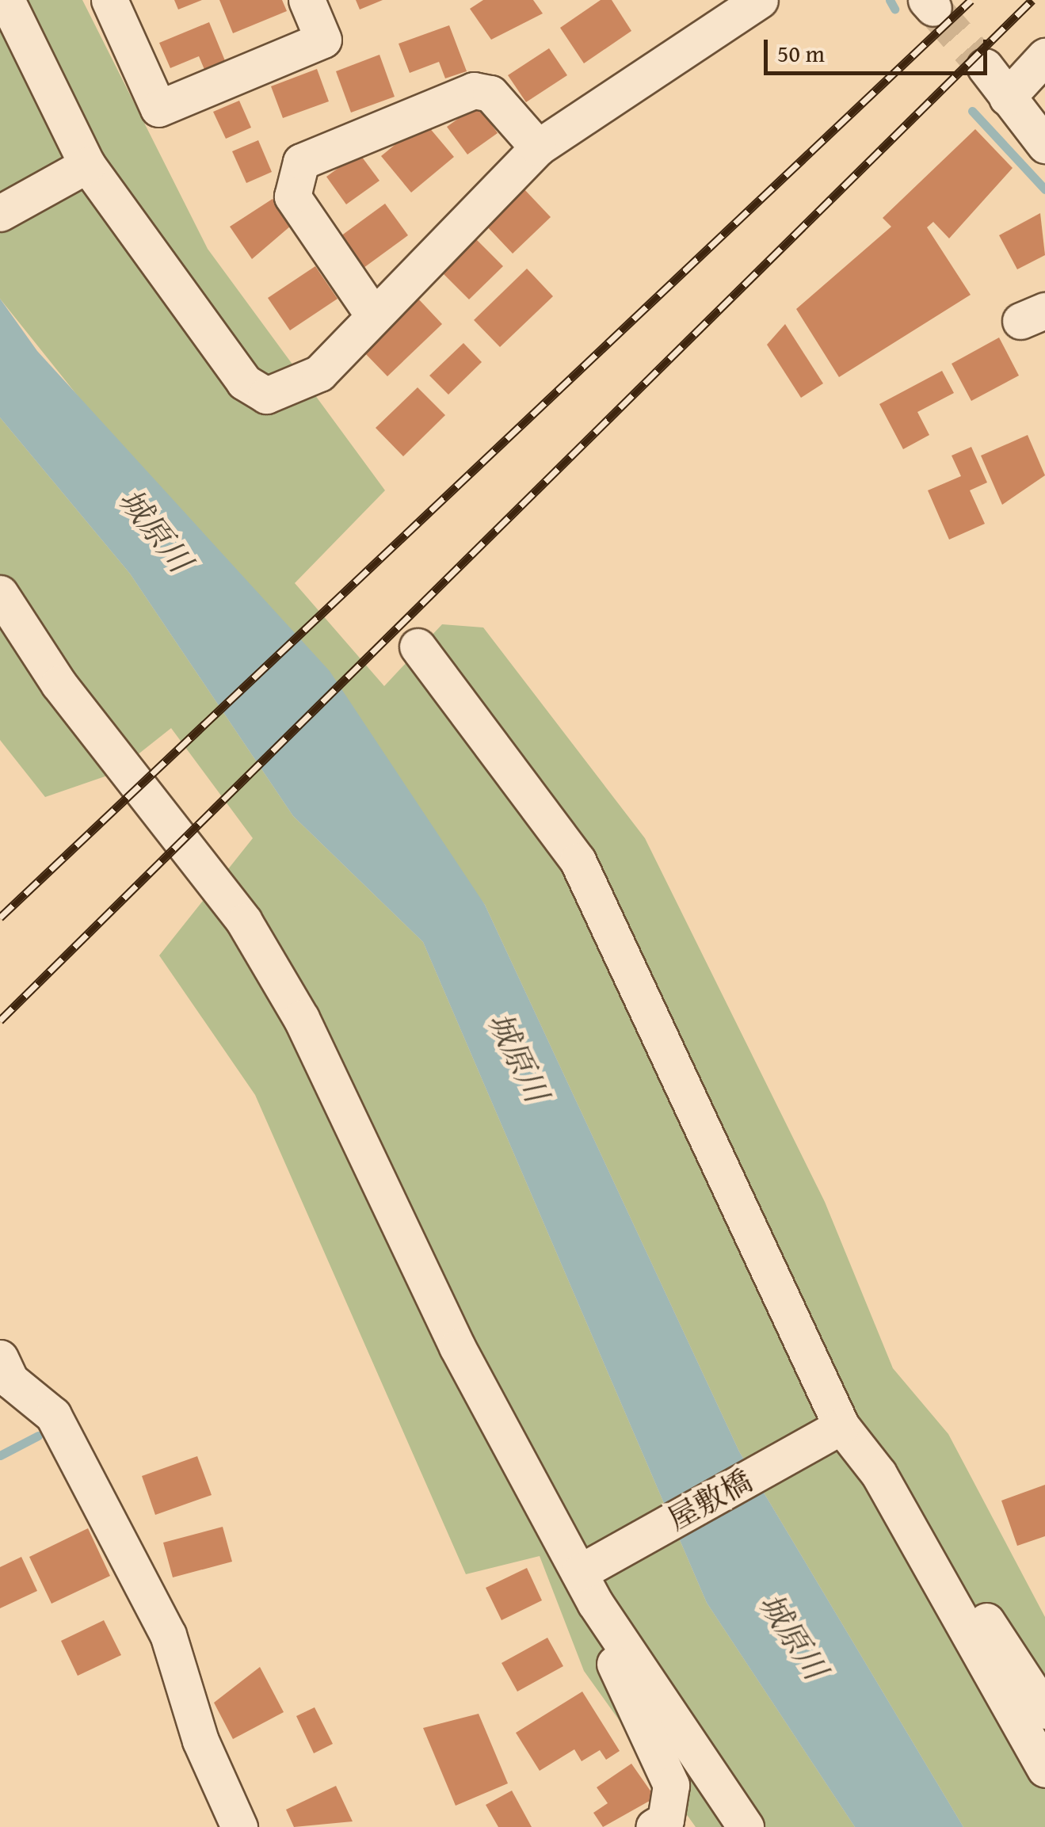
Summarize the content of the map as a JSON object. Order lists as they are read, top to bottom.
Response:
{
  "streets": {
    "street": ["屋敷橋"]
  },
  "water": ["城原川"],
  "scale_bar": "50 m"
}
